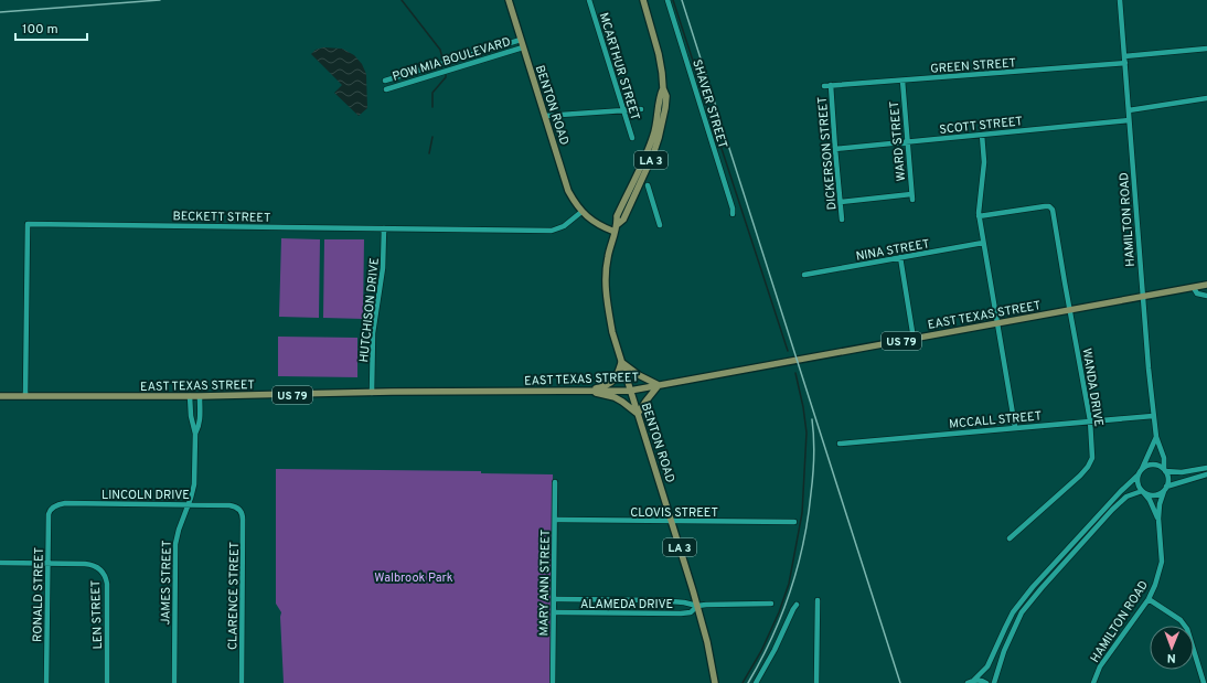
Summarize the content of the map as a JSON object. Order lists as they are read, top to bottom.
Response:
{
  "streets": {
    "main road": [
      "BENTON ROAD",
      "LA 3",
      "EAST TEXAS STREET",
      "US 79"
    ],
    "street": [
      "POW MIA BOULEVARD",
      "GREEN STREET",
      "MCARTHUR STREET",
      "SHAVER STREET",
      "SCOTT STREET",
      "WARD STREET",
      "DICKERSON STREET",
      "BECKETT STREET",
      "HAMILTON ROAD",
      "NINA STREET",
      "HUTCHISON DRIVE",
      "WANDA DRIVE",
      "MCCALL STREET",
      "LINCOLN DRIVE",
      "CLOVIS STREET",
      "JAMES STREET",
      "MARY ANN STREET",
      "RONALD STREET",
      "CLARENCE STREET",
      "ALAMEDA DRIVE",
      "LEN STREET"
    ]
  },
  "crossings": [
    ["POW MIA BOULEVARD", "BENTON ROAD"],
    ["GREEN STREET", "WARD STREET"],
    ["GREEN STREET", "DICKERSON STREET"],
    ["GREEN STREET", "HAMILTON ROAD"],
    ["BENTON ROAD", "LA 3"],
    ["BENTON ROAD", "BECKETT STREET"],
    ["BENTON ROAD", "EAST TEXAS STREET"],
    ["BENTON ROAD", "CLOVIS STREET"],
    ["BENTON ROAD", "ALAMEDA DRIVE"],
    ["SCOTT STREET", "WARD STREET"],
    ["SCOTT STREET", "DICKERSON STREET"],
    ["SCOTT STREET", "HAMILTON ROAD"],
    ["WARD STREET", "DICKERSON STREET"],
    ["BECKETT STREET", "HUTCHISON DRIVE"],
    ["BECKETT STREET", "EAST TEXAS STREET"],
    ["HAMILTON ROAD", "EAST TEXAS STREET"],
    ["HAMILTON ROAD", "MCCALL STREET"],
    ["HUTCHISON DRIVE", "EAST TEXAS STREET"],
    ["EAST TEXAS STREET", "WANDA DRIVE"],
    ["EAST TEXAS STREET", "JAMES STREET"],
    ["WANDA DRIVE", "MCCALL STREET"],
    ["LINCOLN DRIVE", "JAMES STREET"],
    ["LINCOLN DRIVE", "RONALD STREET"],
    ["LINCOLN DRIVE", "CLARENCE STREET"],
    ["CLOVIS STREET", "MARY ANN STREET"],
    ["MARY ANN STREET", "ALAMEDA DRIVE"],
    ["RONALD STREET", "LEN STREET"]
  ],
  "parks": ["Walbrook Park"],
  "scale_bar": "100 m",
  "north": "bottom"
}
